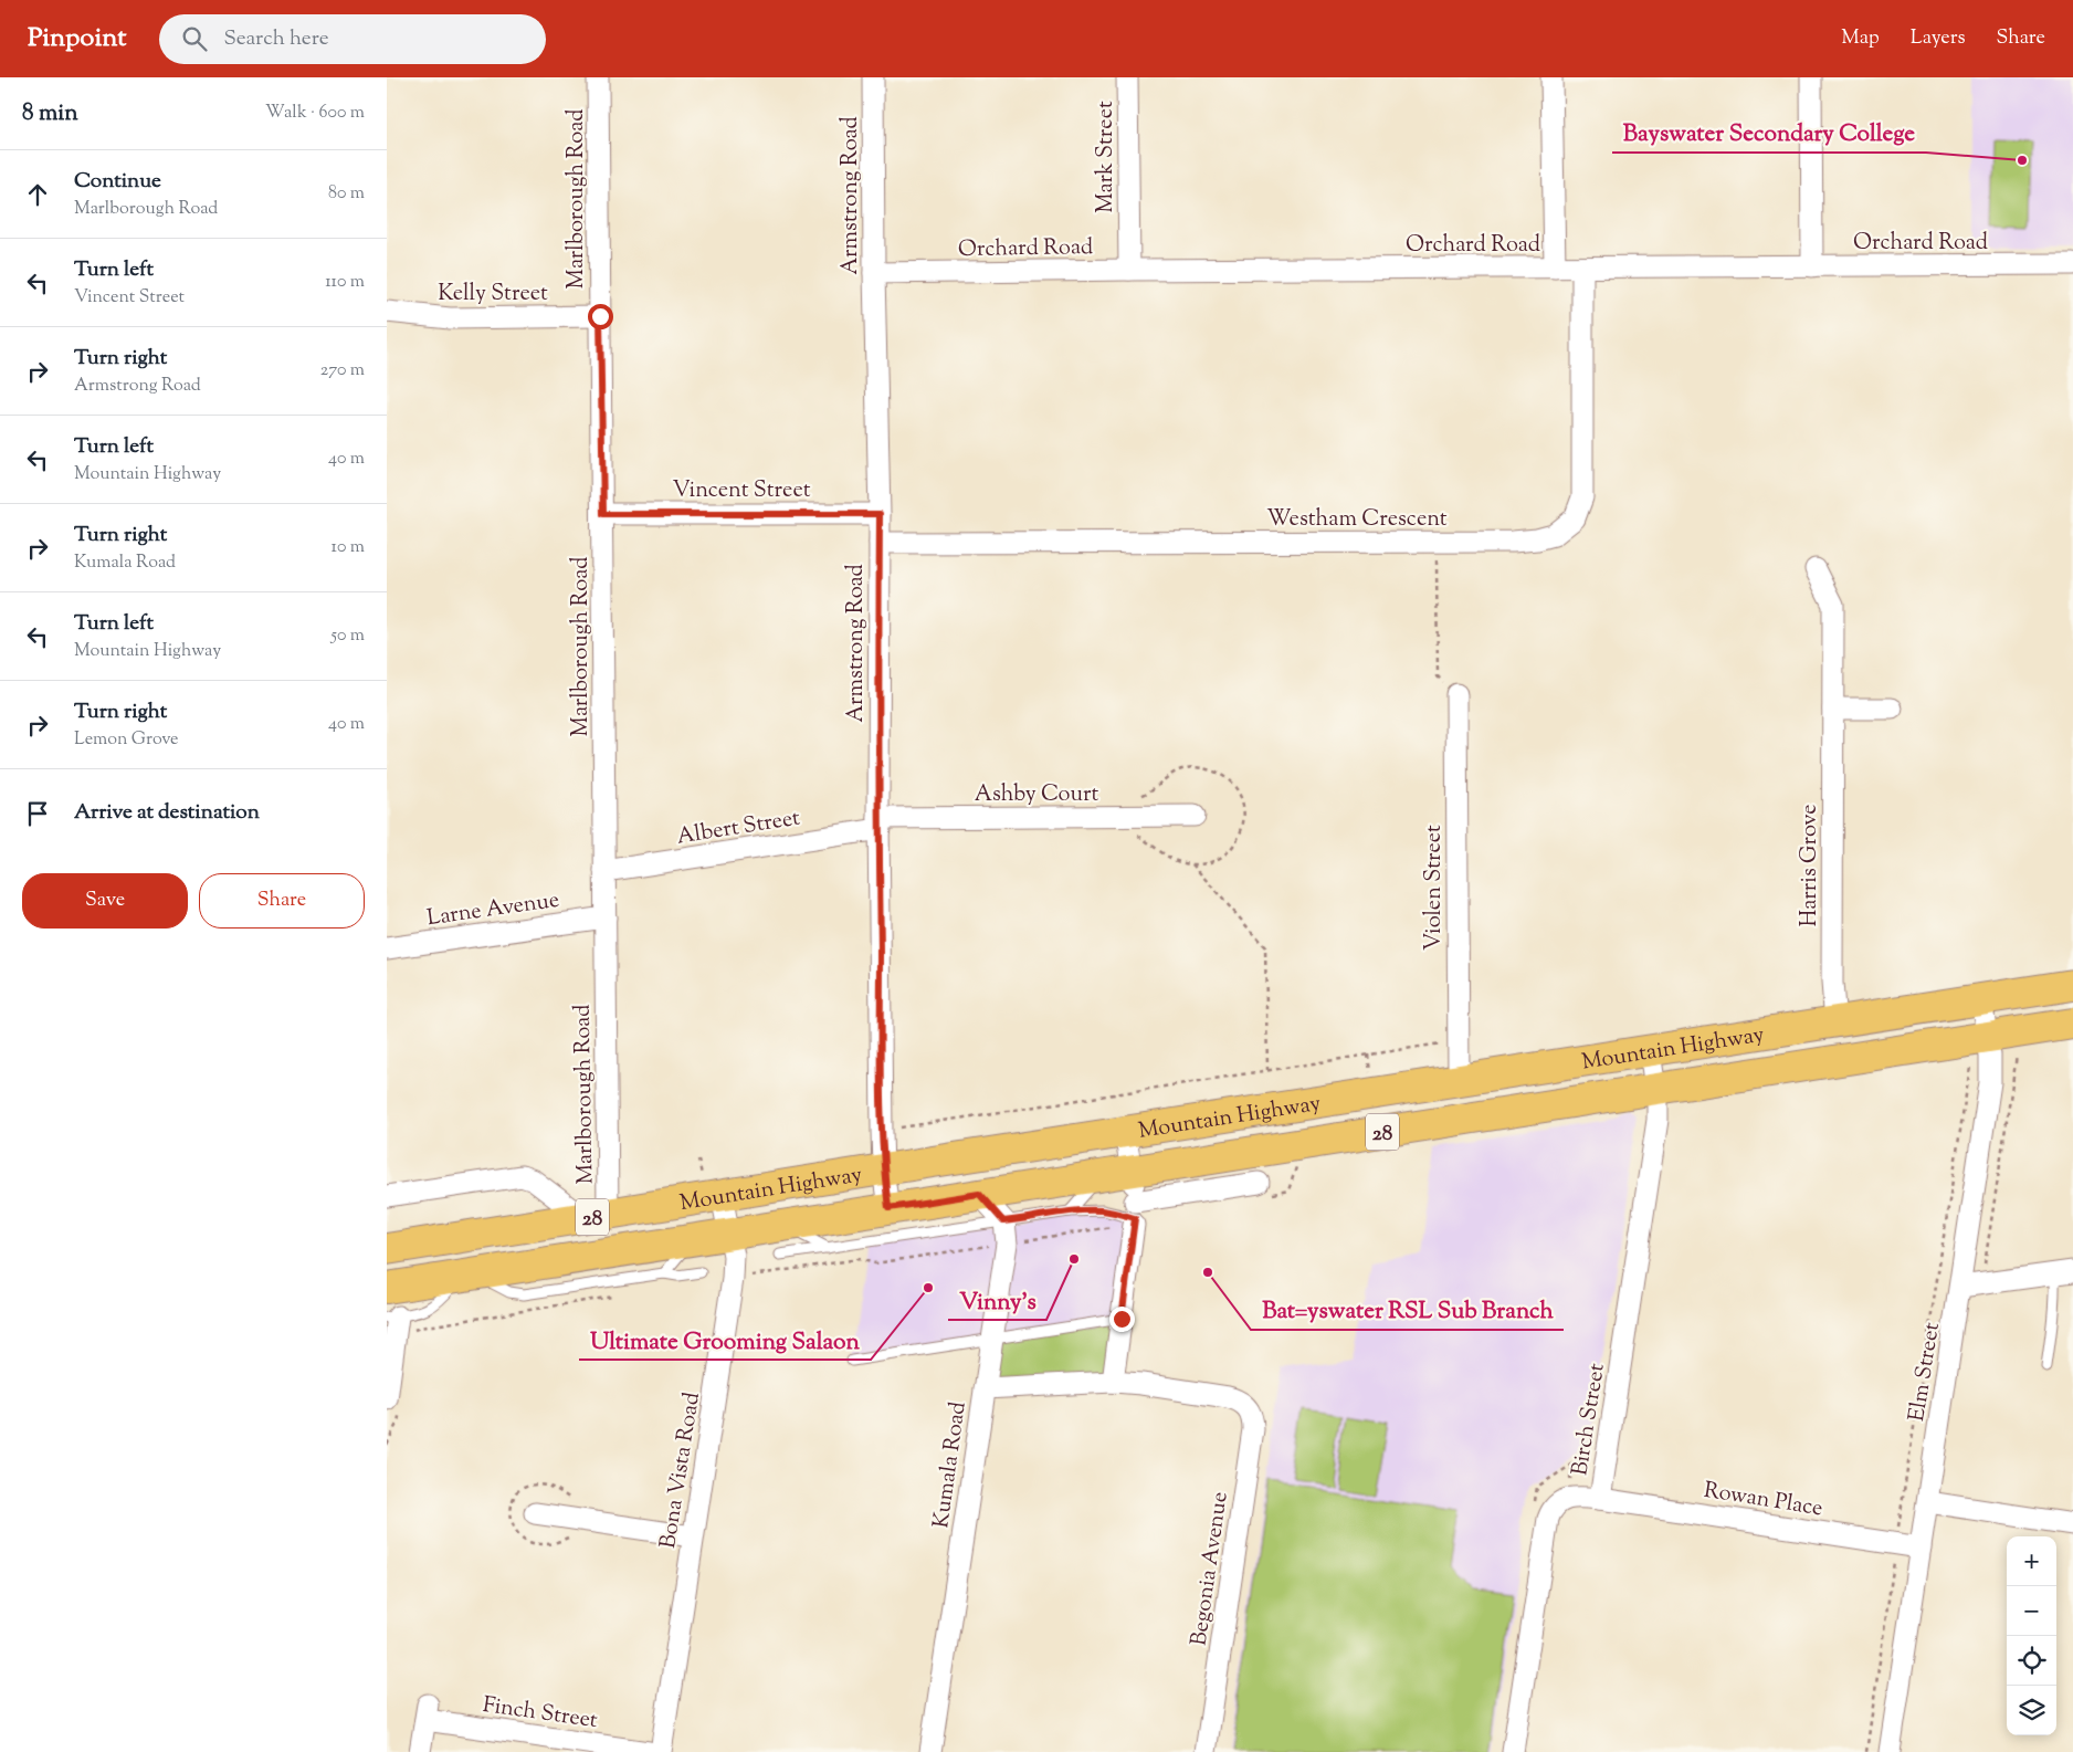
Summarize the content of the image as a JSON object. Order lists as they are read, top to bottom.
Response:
{
  "streets": {
    "main road": ["Mountain Highway", "28"],
    "street": [
      "Mark Street",
      "Armstrong Road",
      "Marlborough Road",
      "Orchard Road",
      "Kelly Street",
      "Vincent Street",
      "Westham Crescent",
      "Ashby Court",
      "Albert Street",
      "Harris Grove",
      "Violen Street",
      "Larne Avenue",
      "Elm Street",
      "Birch Street",
      "Kumala Road",
      "Bona Vista Road",
      "Rowan Place",
      "Begonia Avenue",
      "Finch Street"
    ]
  },
  "crossings": [
    ["Mark Street", "Orchard Road"],
    ["Armstrong Road", "Orchard Road"],
    ["Armstrong Road", "Vincent Street"],
    ["Armstrong Road", "Westham Crescent"],
    ["Armstrong Road", "Ashby Court"],
    ["Armstrong Road", "Albert Street"],
    ["Armstrong Road", "Mountain Highway"],
    ["Marlborough Road", "Kelly Street"],
    ["Marlborough Road", "Vincent Street"],
    ["Marlborough Road", "Albert Street"],
    ["Marlborough Road", "Larne Avenue"],
    ["Marlborough Road", "Mountain Highway"],
    ["Orchard Road", "Westham Crescent"],
    ["Ashby Court", "Albert Street"],
    ["Harris Grove", "Mountain Highway"],
    ["Violen Street", "Mountain Highway"],
    ["Mountain Highway", "Elm Street"],
    ["Mountain Highway", "Birch Street"],
    ["Mountain Highway", "Bona Vista Road"],
    ["Elm Street", "Rowan Place"],
    ["Birch Street", "Rowan Place"]
  ],
  "places": [
    "Bayswater Secondary College",
    "Vinny's",
    "Bat=yswater RSL Sub Branch",
    "Ultimate Grooming Salaon"
  ],
  "page": {
    "header": "Pinpoint",
    "search": "Search here",
    "nav": ["Map", "Layers", "Share"],
    "heading": ["8 min", "Walk · 600 m"],
    "list": [
      ["Continue", "Marlborough Road", "80 m"],
      ["Turn left", "Vincent Street", "110 m"],
      ["Turn right", "Armstrong Road", "270 m"],
      ["Turn left", "Mountain Highway", "40 m"],
      ["Turn right", "Kumala Road", "10 m"],
      ["Turn left", "Mountain Highway", "50 m"],
      ["Turn right", "Lemon Grove", "40 m"],
      "Arrive at destination"
    ],
    "buttons": ["Save", "Share"],
    "map_buttons": ["+", "−"]
  }
}
